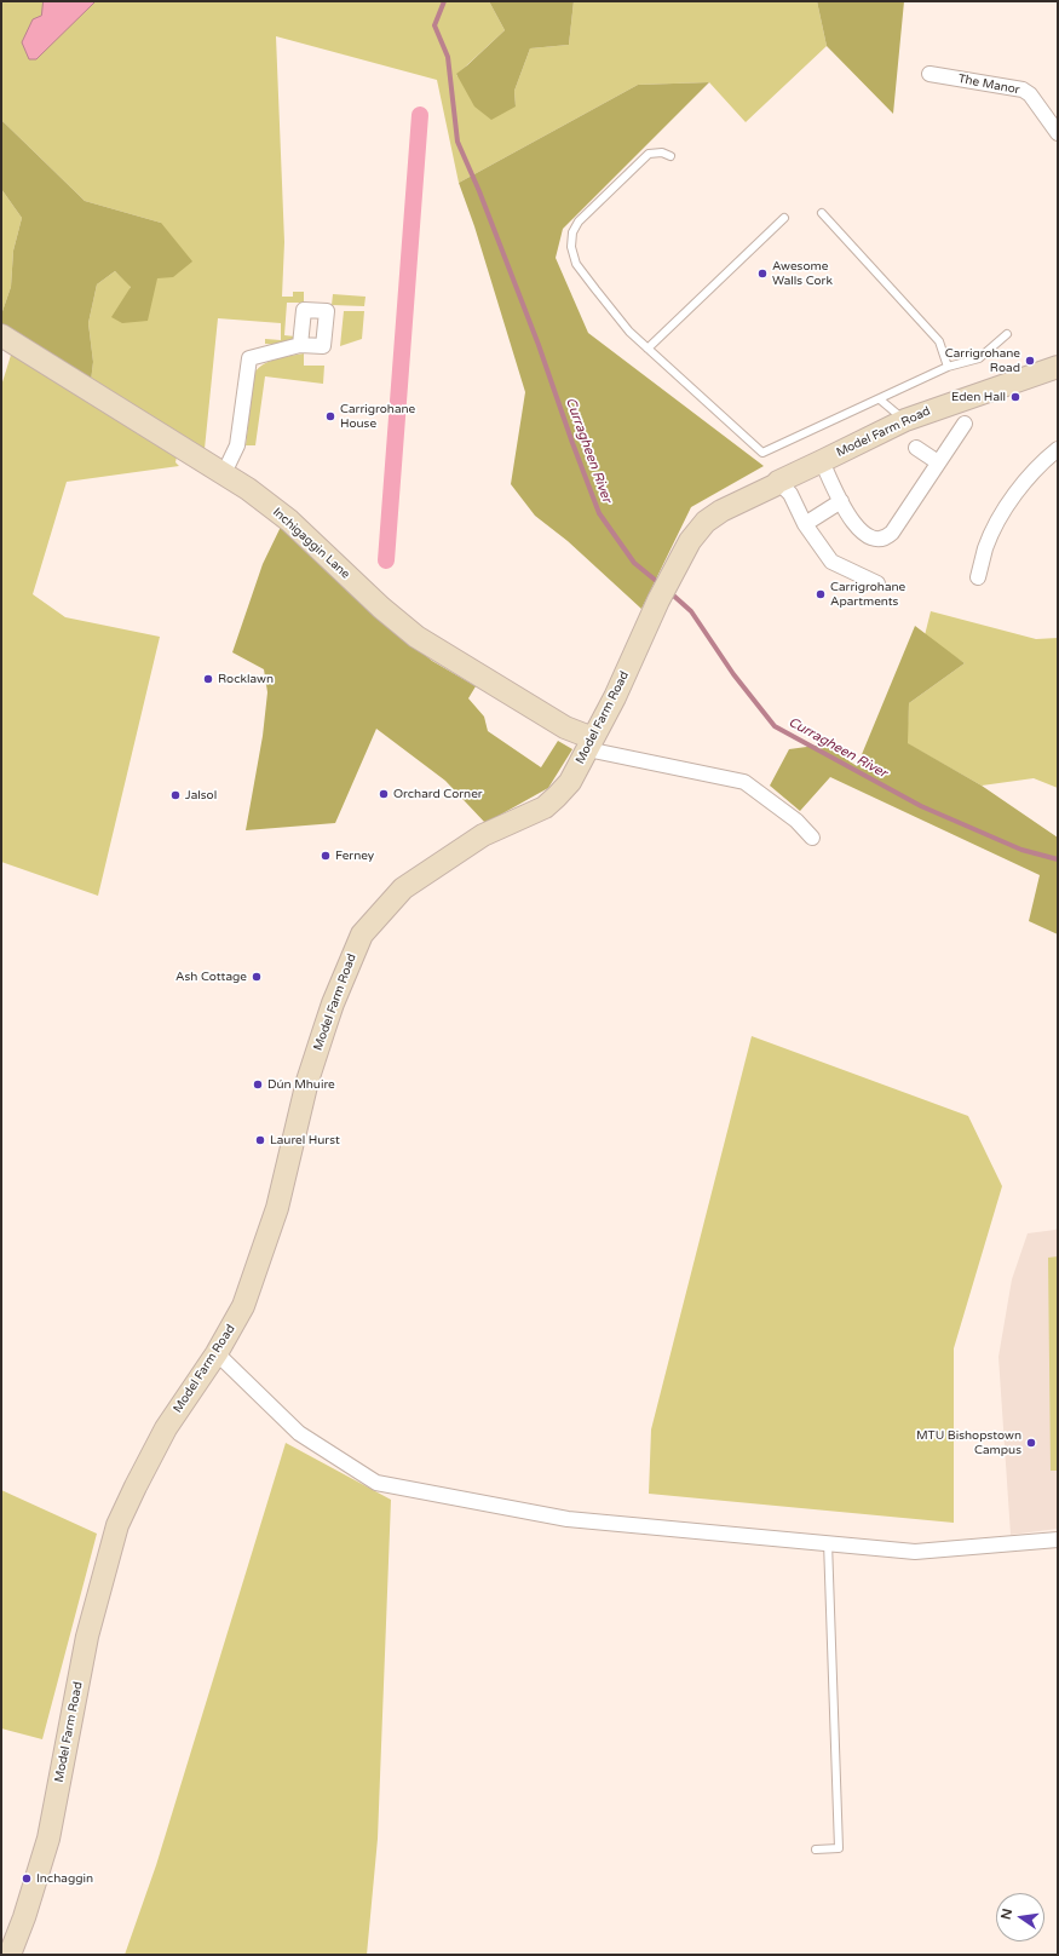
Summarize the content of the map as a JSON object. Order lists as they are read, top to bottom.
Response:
{
  "streets": {
    "main road": ["Model Farm Road", "Inchigaggin Lane"],
    "street": ["The Manor"]
  },
  "crossings": [
    ["Model Farm Road", "Inchigaggin Lane"]
  ],
  "water": ["Curragheen River"],
  "places": [
    "Awesome Walls Cork",
    "Carrigrohane Road",
    "Eden Hall",
    "Carrigrohane House",
    "Carrigrohane Apartments",
    "Rocklawn",
    "Orchard Corner",
    "Jalsol",
    "Ferney",
    "Ash Cottage",
    "Dún Mhuire",
    "Laurel Hurst",
    "MTU Bishopstown Campus",
    "Inchaggin"
  ],
  "north": "left"
}
